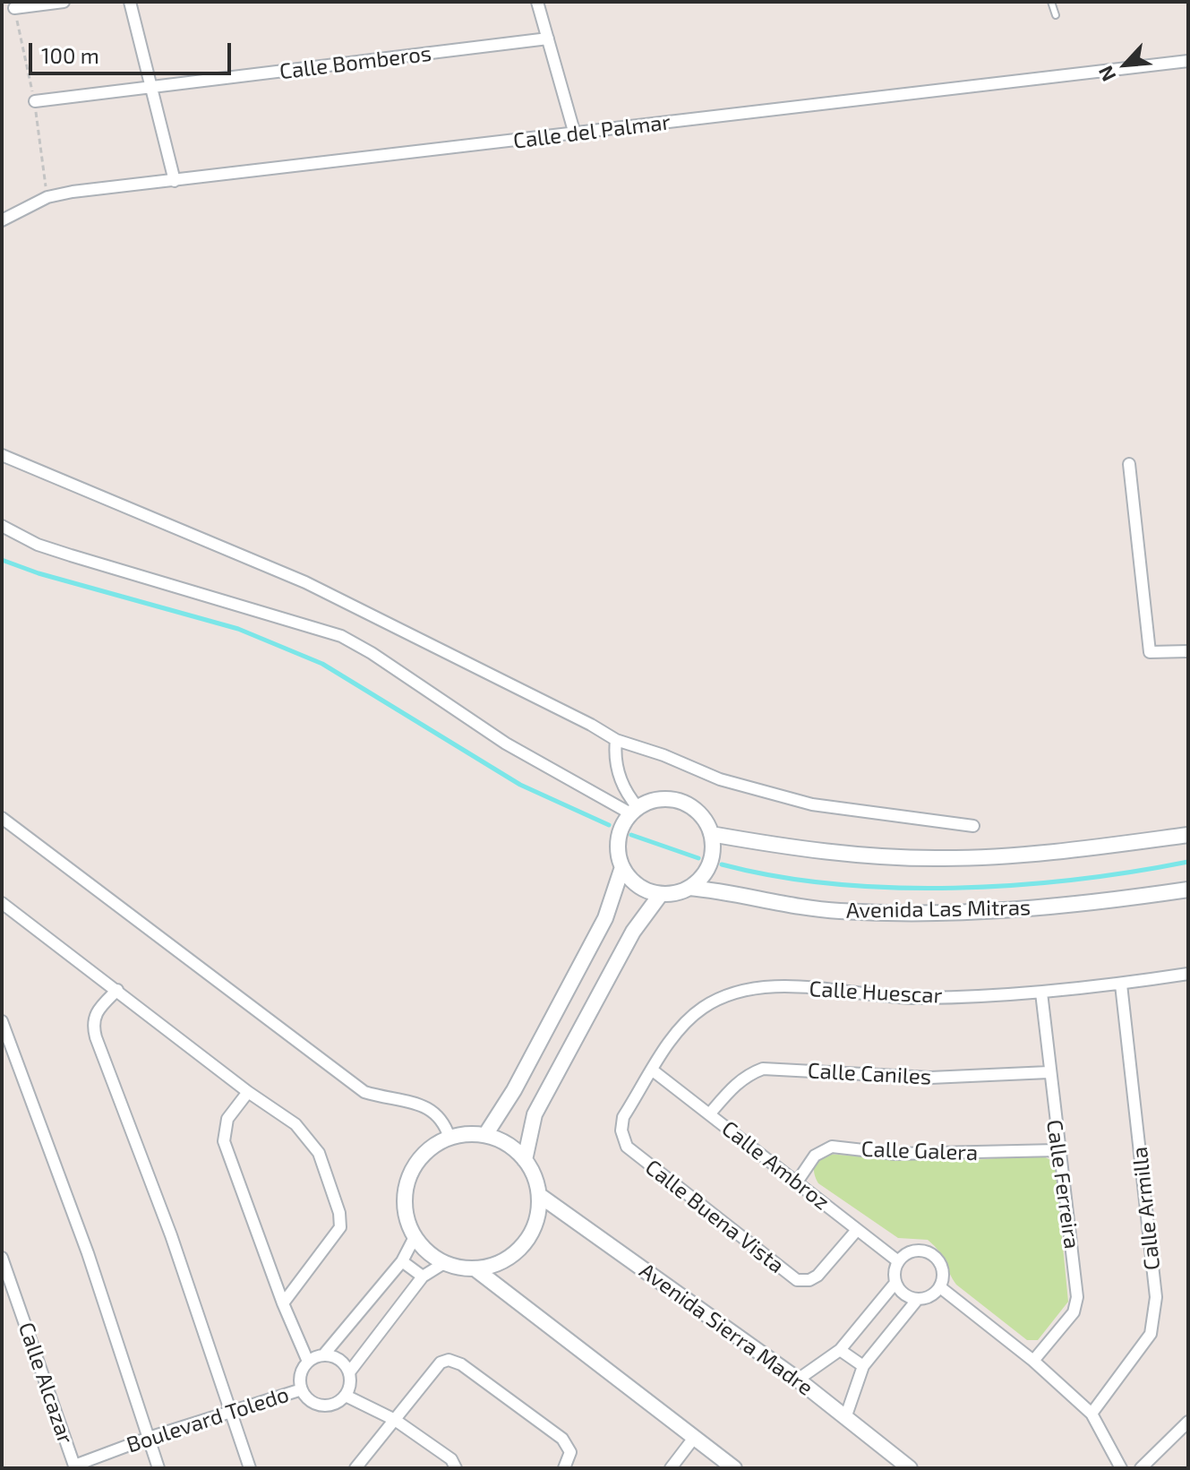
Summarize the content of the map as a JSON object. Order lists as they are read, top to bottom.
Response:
{
  "streets": {
    "street": [
      "Calle Bomberos",
      "Calle del Palmar",
      "Avenida Las Mitras",
      "Calle Huescar",
      "Calle Caniles",
      "Calle Galera",
      "Calle Ambroz",
      "Calle Ferreira",
      "Calle Armilla",
      "Calle Buena Vista",
      "Avenida Sierra Madre",
      "Calle Alcazar",
      "Boulevard Toledo"
    ]
  },
  "crossings": [
    ["Calle Huescar", "Calle Ambroz"],
    ["Calle Huescar", "Calle Ferreira"],
    ["Calle Huescar", "Calle Armilla"],
    ["Calle Huescar", "Calle Buena Vista"],
    ["Calle Caniles", "Calle Ambroz"],
    ["Calle Caniles", "Calle Ferreira"],
    ["Calle Galera", "Calle Ambroz"],
    ["Calle Galera", "Calle Ferreira"],
    ["Calle Ambroz", "Calle Buena Vista"],
    ["Calle Alcazar", "Boulevard Toledo"]
  ],
  "scale_bar": "100 m",
  "north": "bottom left"
}
